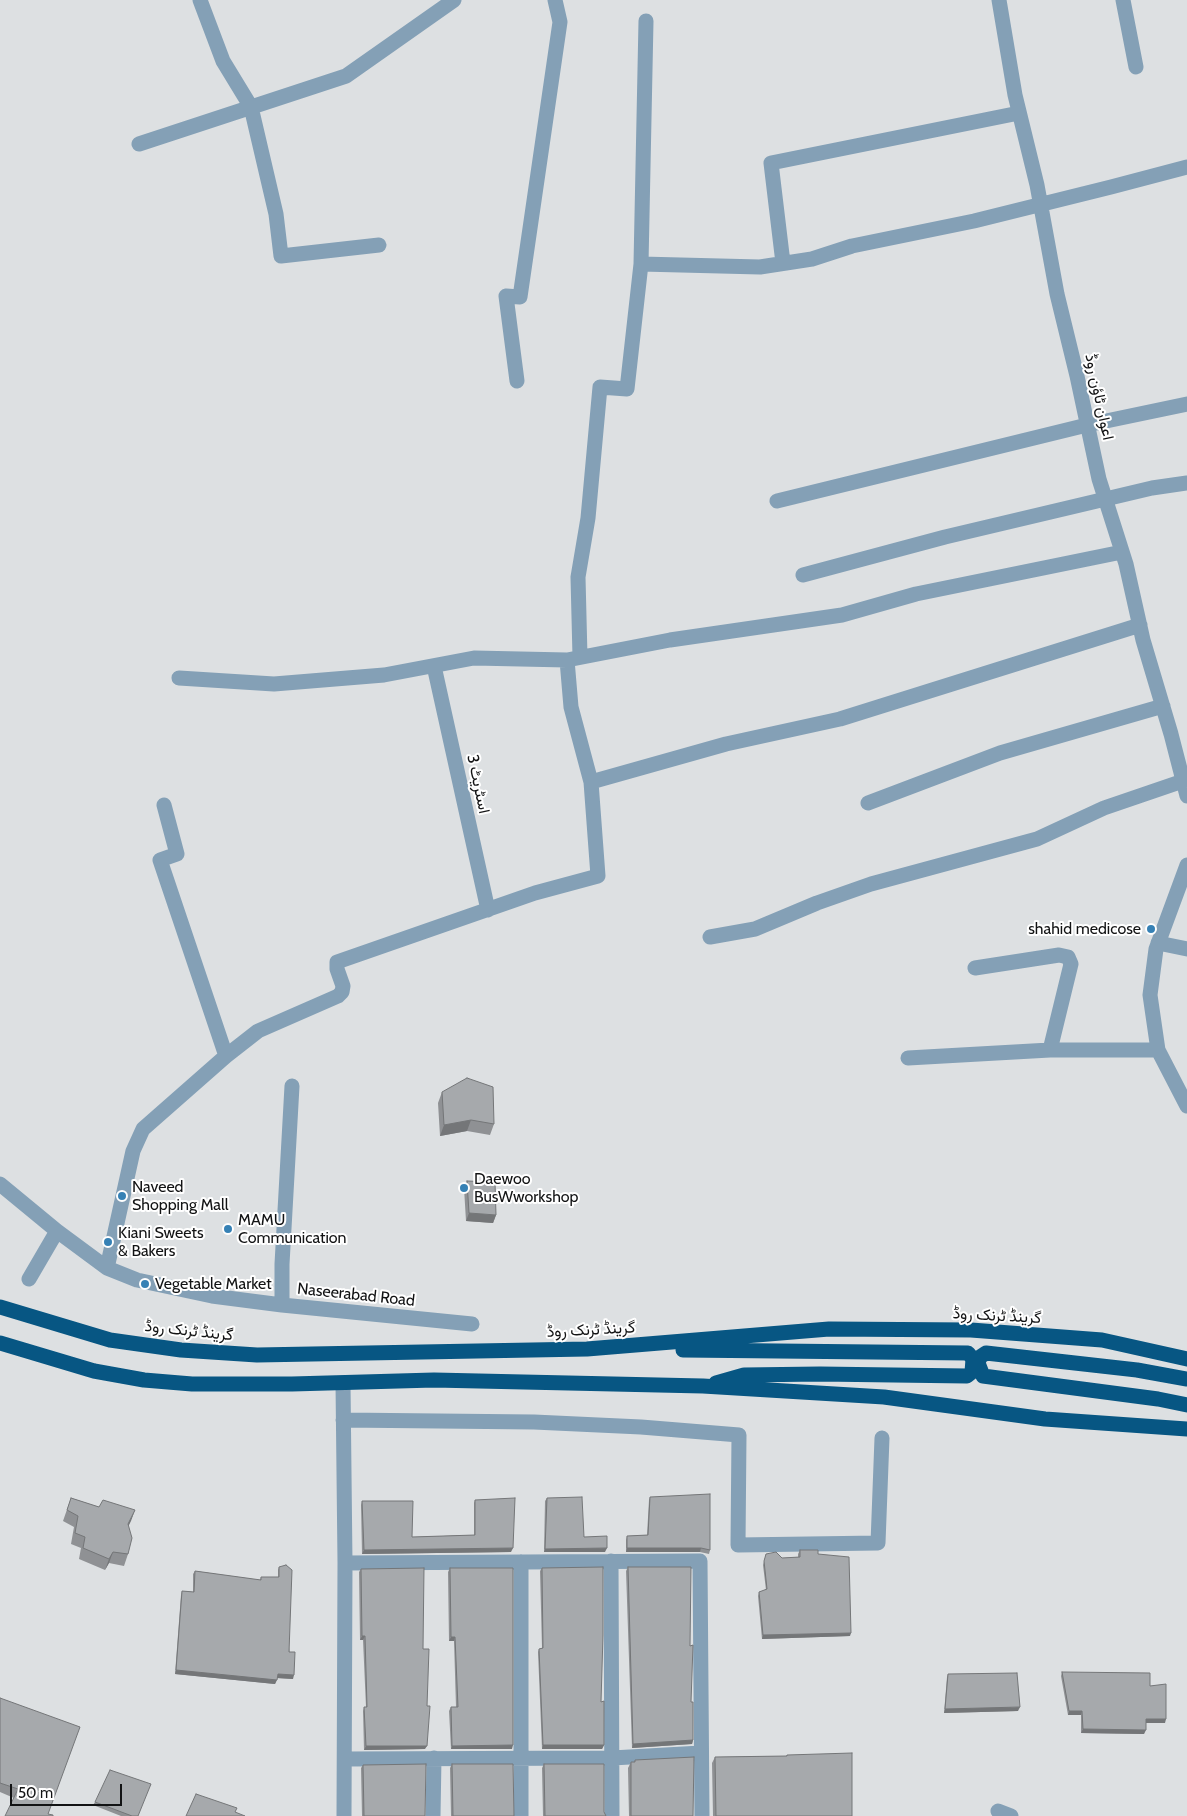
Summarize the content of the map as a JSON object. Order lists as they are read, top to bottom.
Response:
{
  "streets": {
    "highway": ["گرینڈ ٹرنک روڈ"],
    "street": ["اعوان ٹاؤن روڈ", "اسٹریٹ 3", "Naseerabad Road"]
  },
  "places": [
    "shahid medicose",
    "Daewoo BusWworkshop",
    "Naveed Shopping Mall",
    "MAMU Communication",
    "Kiani Sweets & Bakers",
    "Vegetable Market"
  ],
  "scale_bar": "50 m"
}
